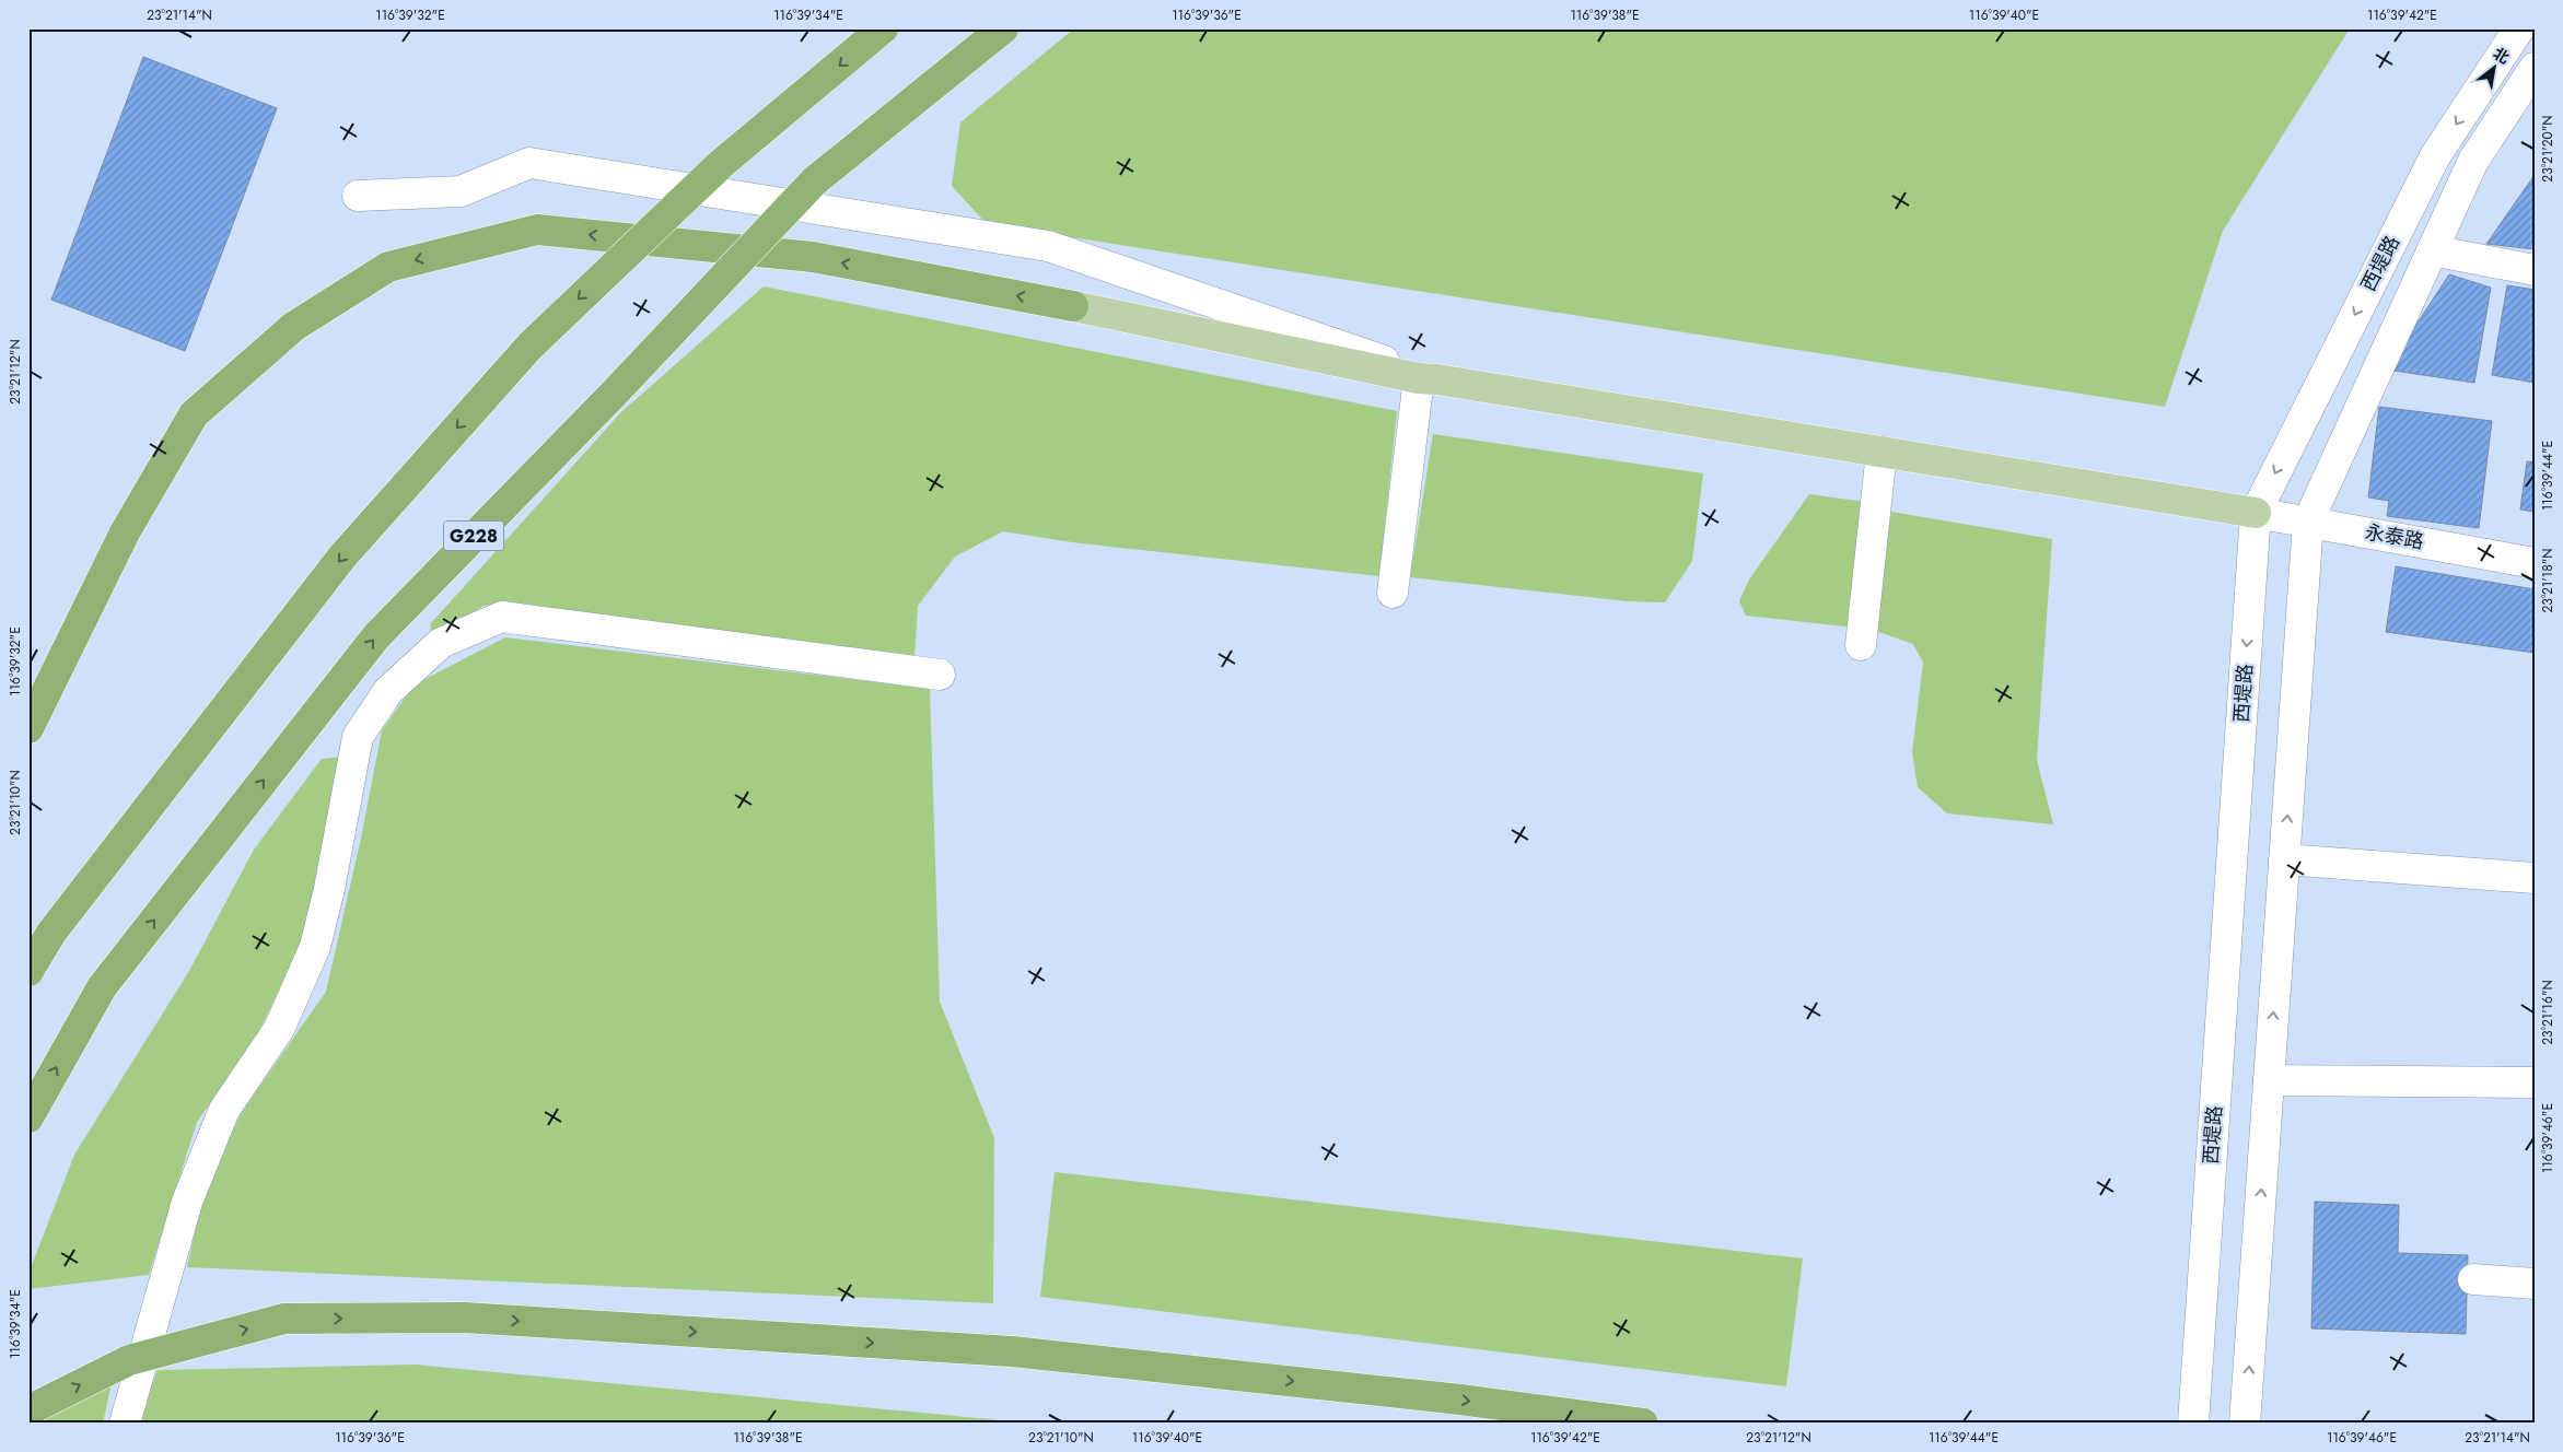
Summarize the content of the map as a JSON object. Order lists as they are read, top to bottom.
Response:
{
  "streets": {
    "highway": ["G228"],
    "street": ["西堤路", "永泰路"]
  },
  "crossings": [
    ["西堤路", "永泰路"]
  ],
  "north": "top right",
  "coordinates": [
    "23°21'14\"N",
    "116°39'32\"E",
    "116°39'34\"E",
    "116°39'36\"E",
    "116°39'38\"E",
    "116°39'40\"E",
    "116°39'42\"E",
    "23°21'20\"N",
    "23°21'12\"N",
    "116°39'44\"E",
    "23°21'18\"N",
    "23°21'10\"N",
    "23°21'16\"N",
    "116°39'46\"E"
  ]
}
